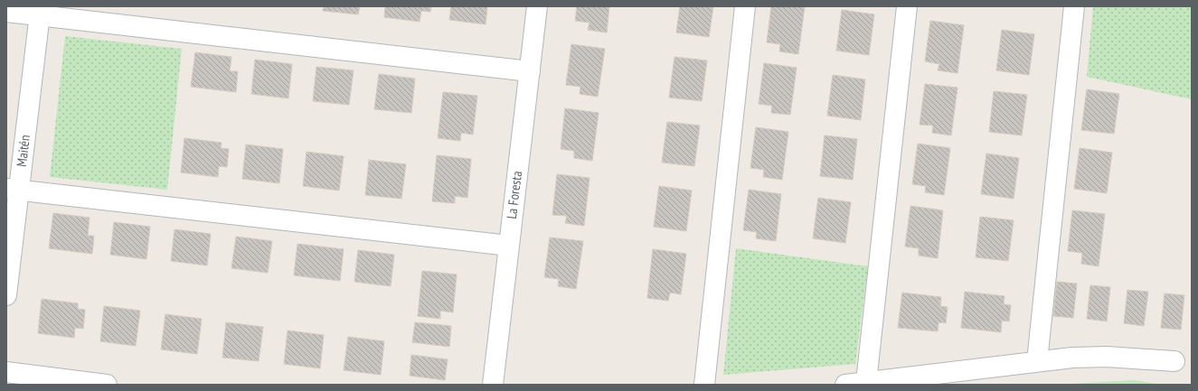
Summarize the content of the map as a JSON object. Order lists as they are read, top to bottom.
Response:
{
  "streets": {
    "street": ["Maitén", "La Foresta"]
  }
}
